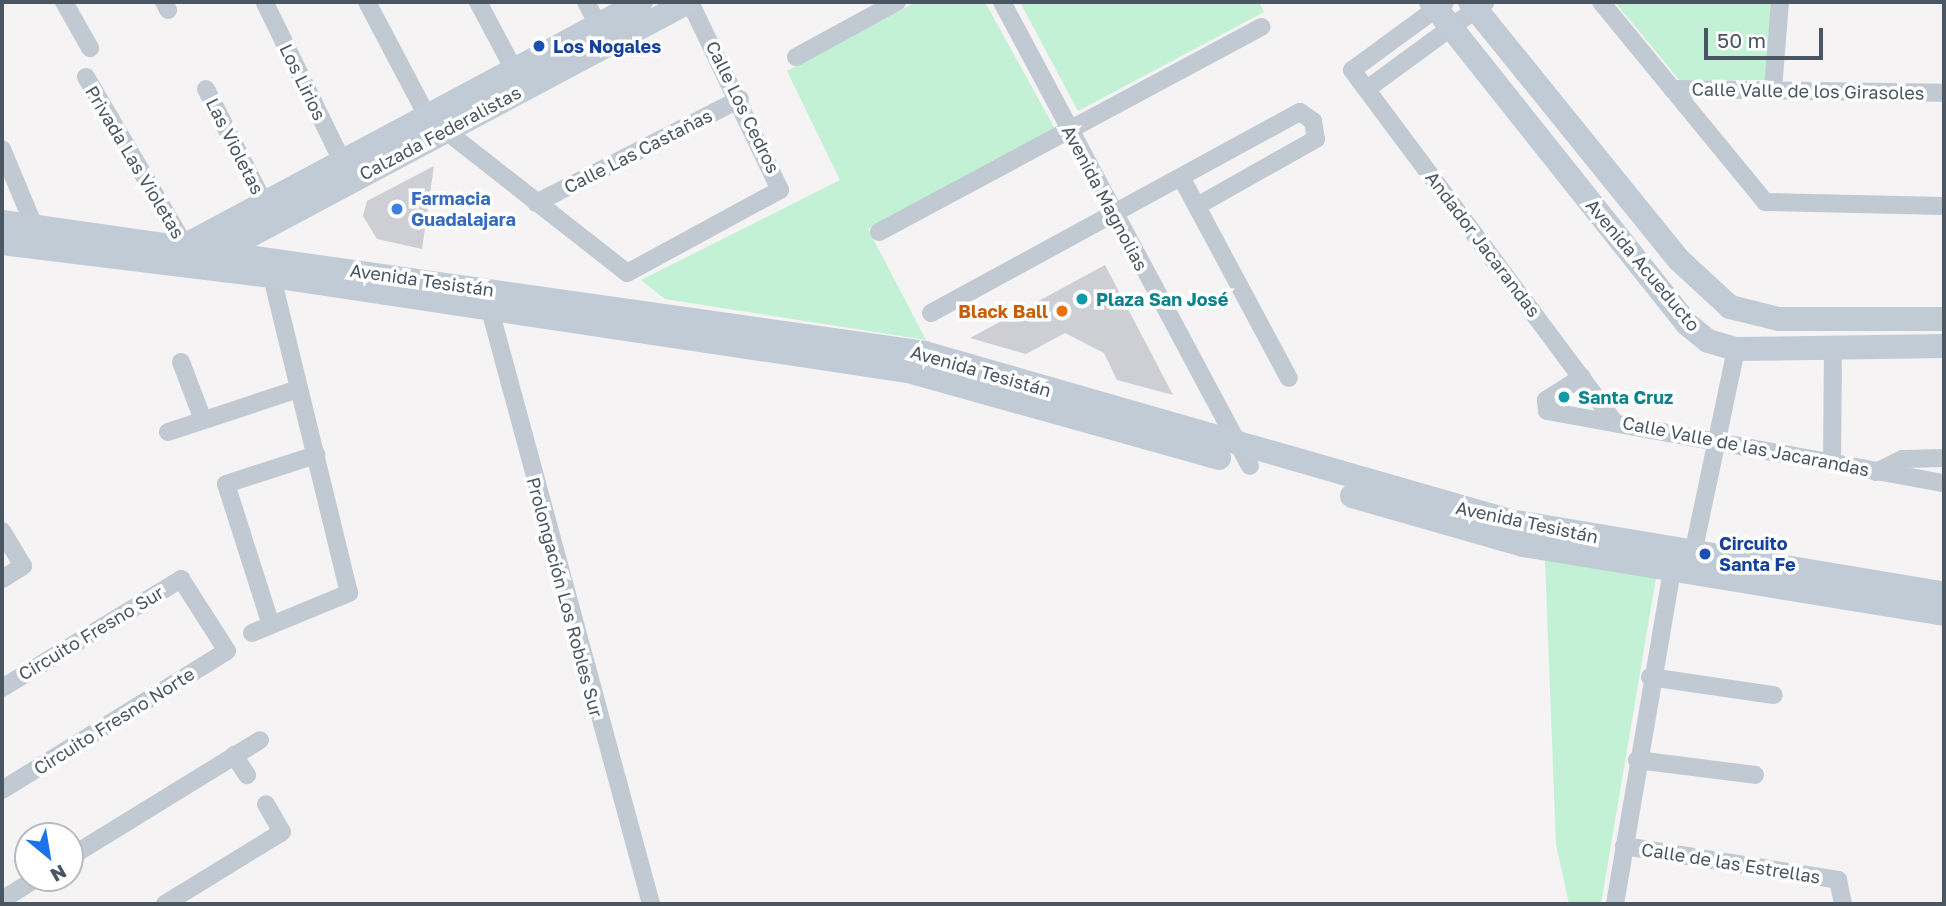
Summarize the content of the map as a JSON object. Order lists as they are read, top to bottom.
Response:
{
  "streets": {
    "street": [
      "Los Lirios",
      "Calle Valle de los Girasoles",
      "Calle Los Cedros",
      "Calzada Federalistas",
      "Las Violetas",
      "Calle Las Castañas",
      "Privada Las Violetas",
      "Avenida Magnolias",
      "Andador Jacarandas",
      "Avenida Acueducto",
      "Avenida Tesistán",
      "Calle Valle de las Jacarandas",
      "Prolongación Los Robles Sur",
      "Circuito Fresno Sur",
      "Circuito Fresno Norte",
      "Calle de las Estrellas"
    ]
  },
  "crossings": [
    ["Los Lirios", "Calzada Federalistas"],
    ["Calle Los Cedros", "Calzada Federalistas"],
    ["Calle Los Cedros", "Calle Las Castañas"],
    ["Calzada Federalistas", "Las Violetas"],
    ["Calzada Federalistas", "Privada Las Violetas"],
    ["Calzada Federalistas", "Avenida Tesistán"],
    ["Privada Las Violetas", "Avenida Tesistán"],
    ["Avenida Magnolias", "Avenida Tesistán"],
    ["Andador Jacarandas", "Avenida Acueducto"],
    ["Andador Jacarandas", "Calle Valle de las Jacarandas"],
    ["Avenida Tesistán", "Prolongación Los Robles Sur"],
    ["Circuito Fresno Sur", "Circuito Fresno Norte"]
  ],
  "places": [
    "Los Nogales",
    "Farmacia Guadalajara",
    "Plaza San José",
    "Black Ball",
    "Santa Cruz",
    "Circuito Santa Fe"
  ],
  "scale_bar": "50 m",
  "north": "bottom right"
}
